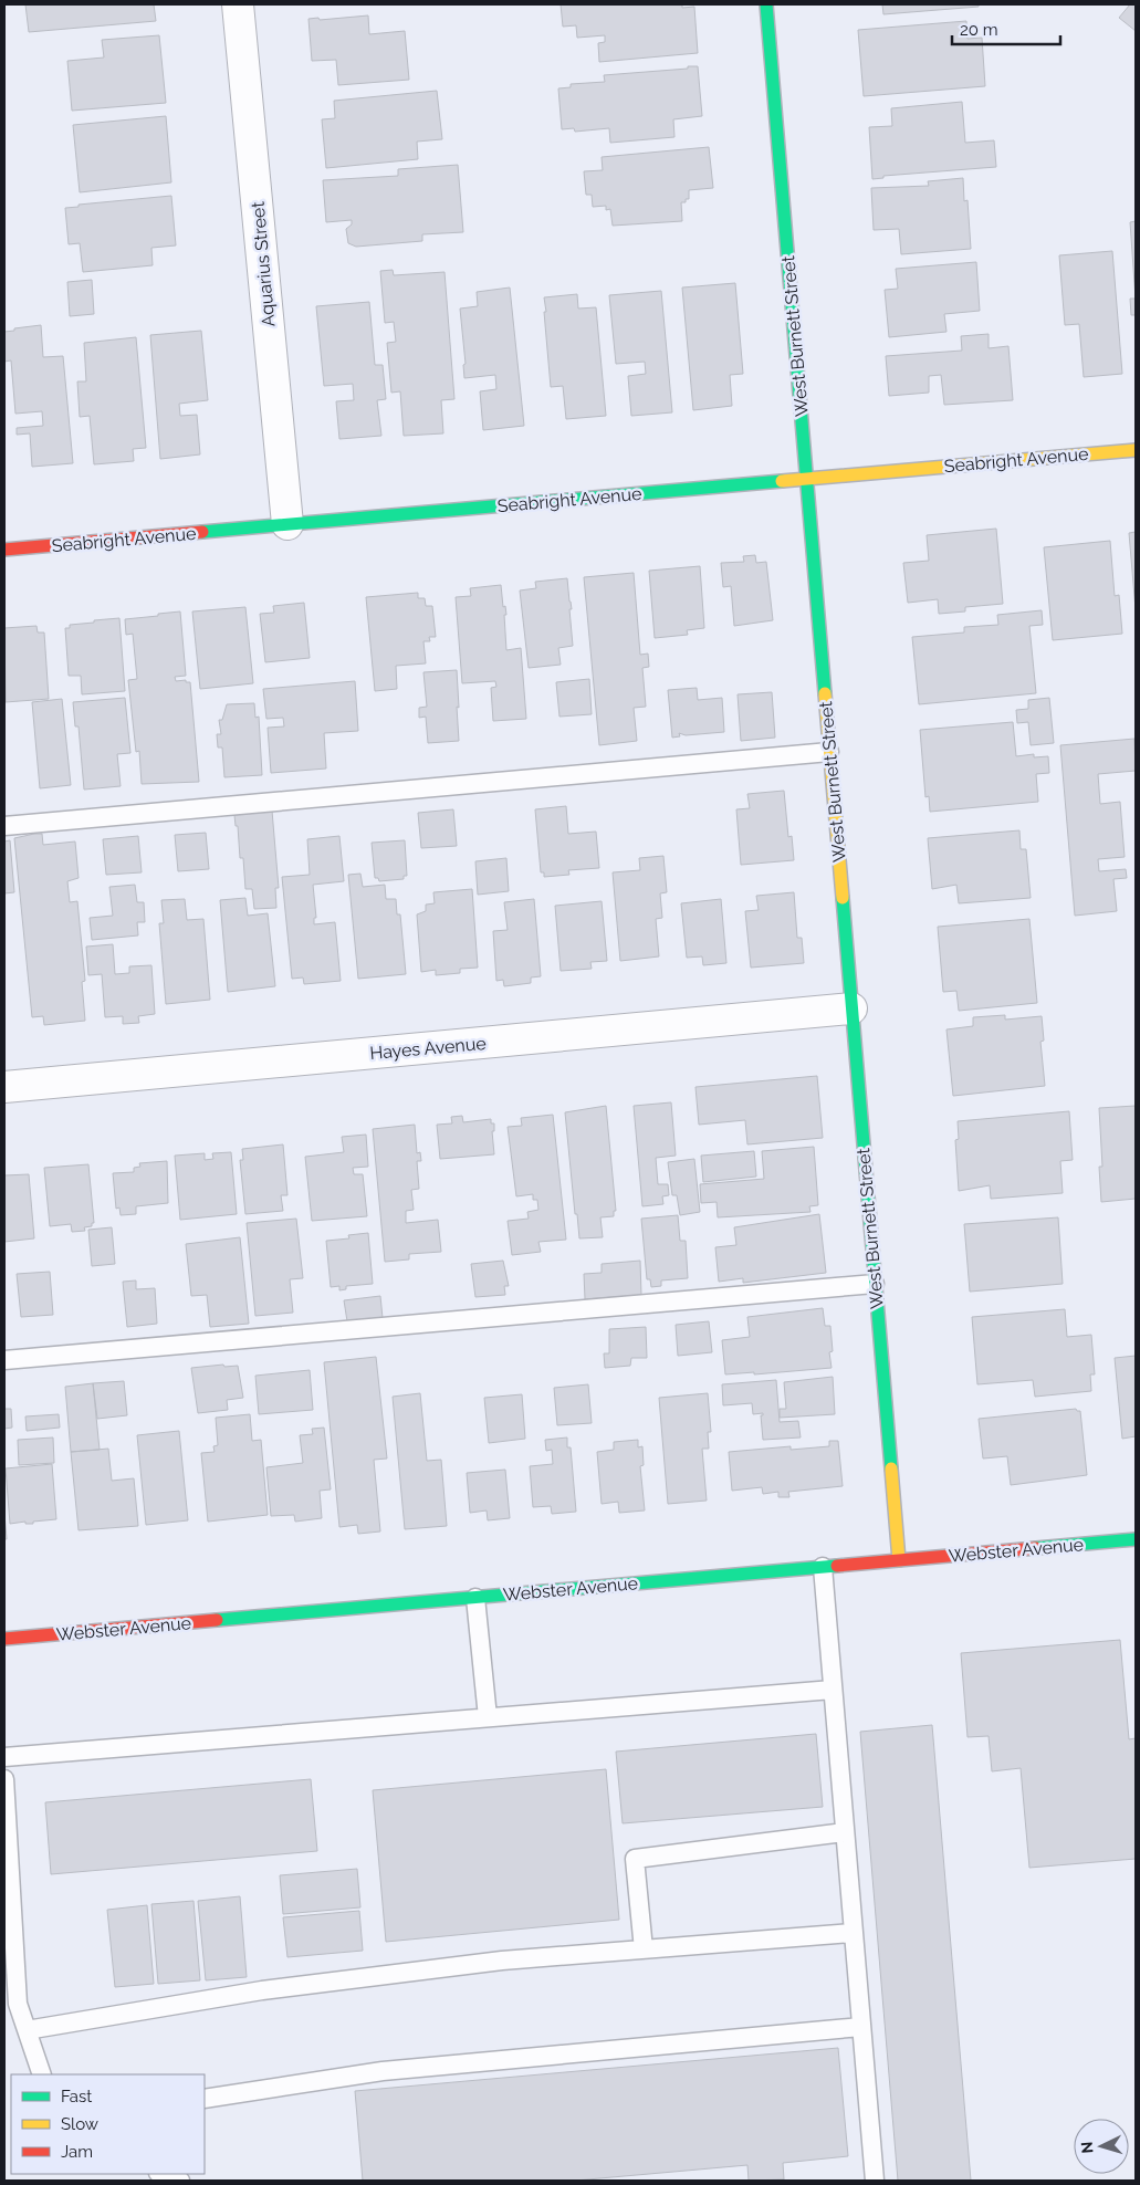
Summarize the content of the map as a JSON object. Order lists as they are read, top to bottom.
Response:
{
  "streets": {
    "street": [
      "Aquarius Street",
      "West Burnett Street",
      "Seabright Avenue",
      "Hayes Avenue",
      "Webster Avenue"
    ]
  },
  "crossings": [
    ["Aquarius Street", "Seabright Avenue"],
    ["West Burnett Street", "Seabright Avenue"],
    ["West Burnett Street", "Hayes Avenue"],
    ["West Burnett Street", "Webster Avenue"]
  ],
  "legend": ["Fast", "Slow", "Jam"],
  "scale_bar": "20 m",
  "north": "left"
}
